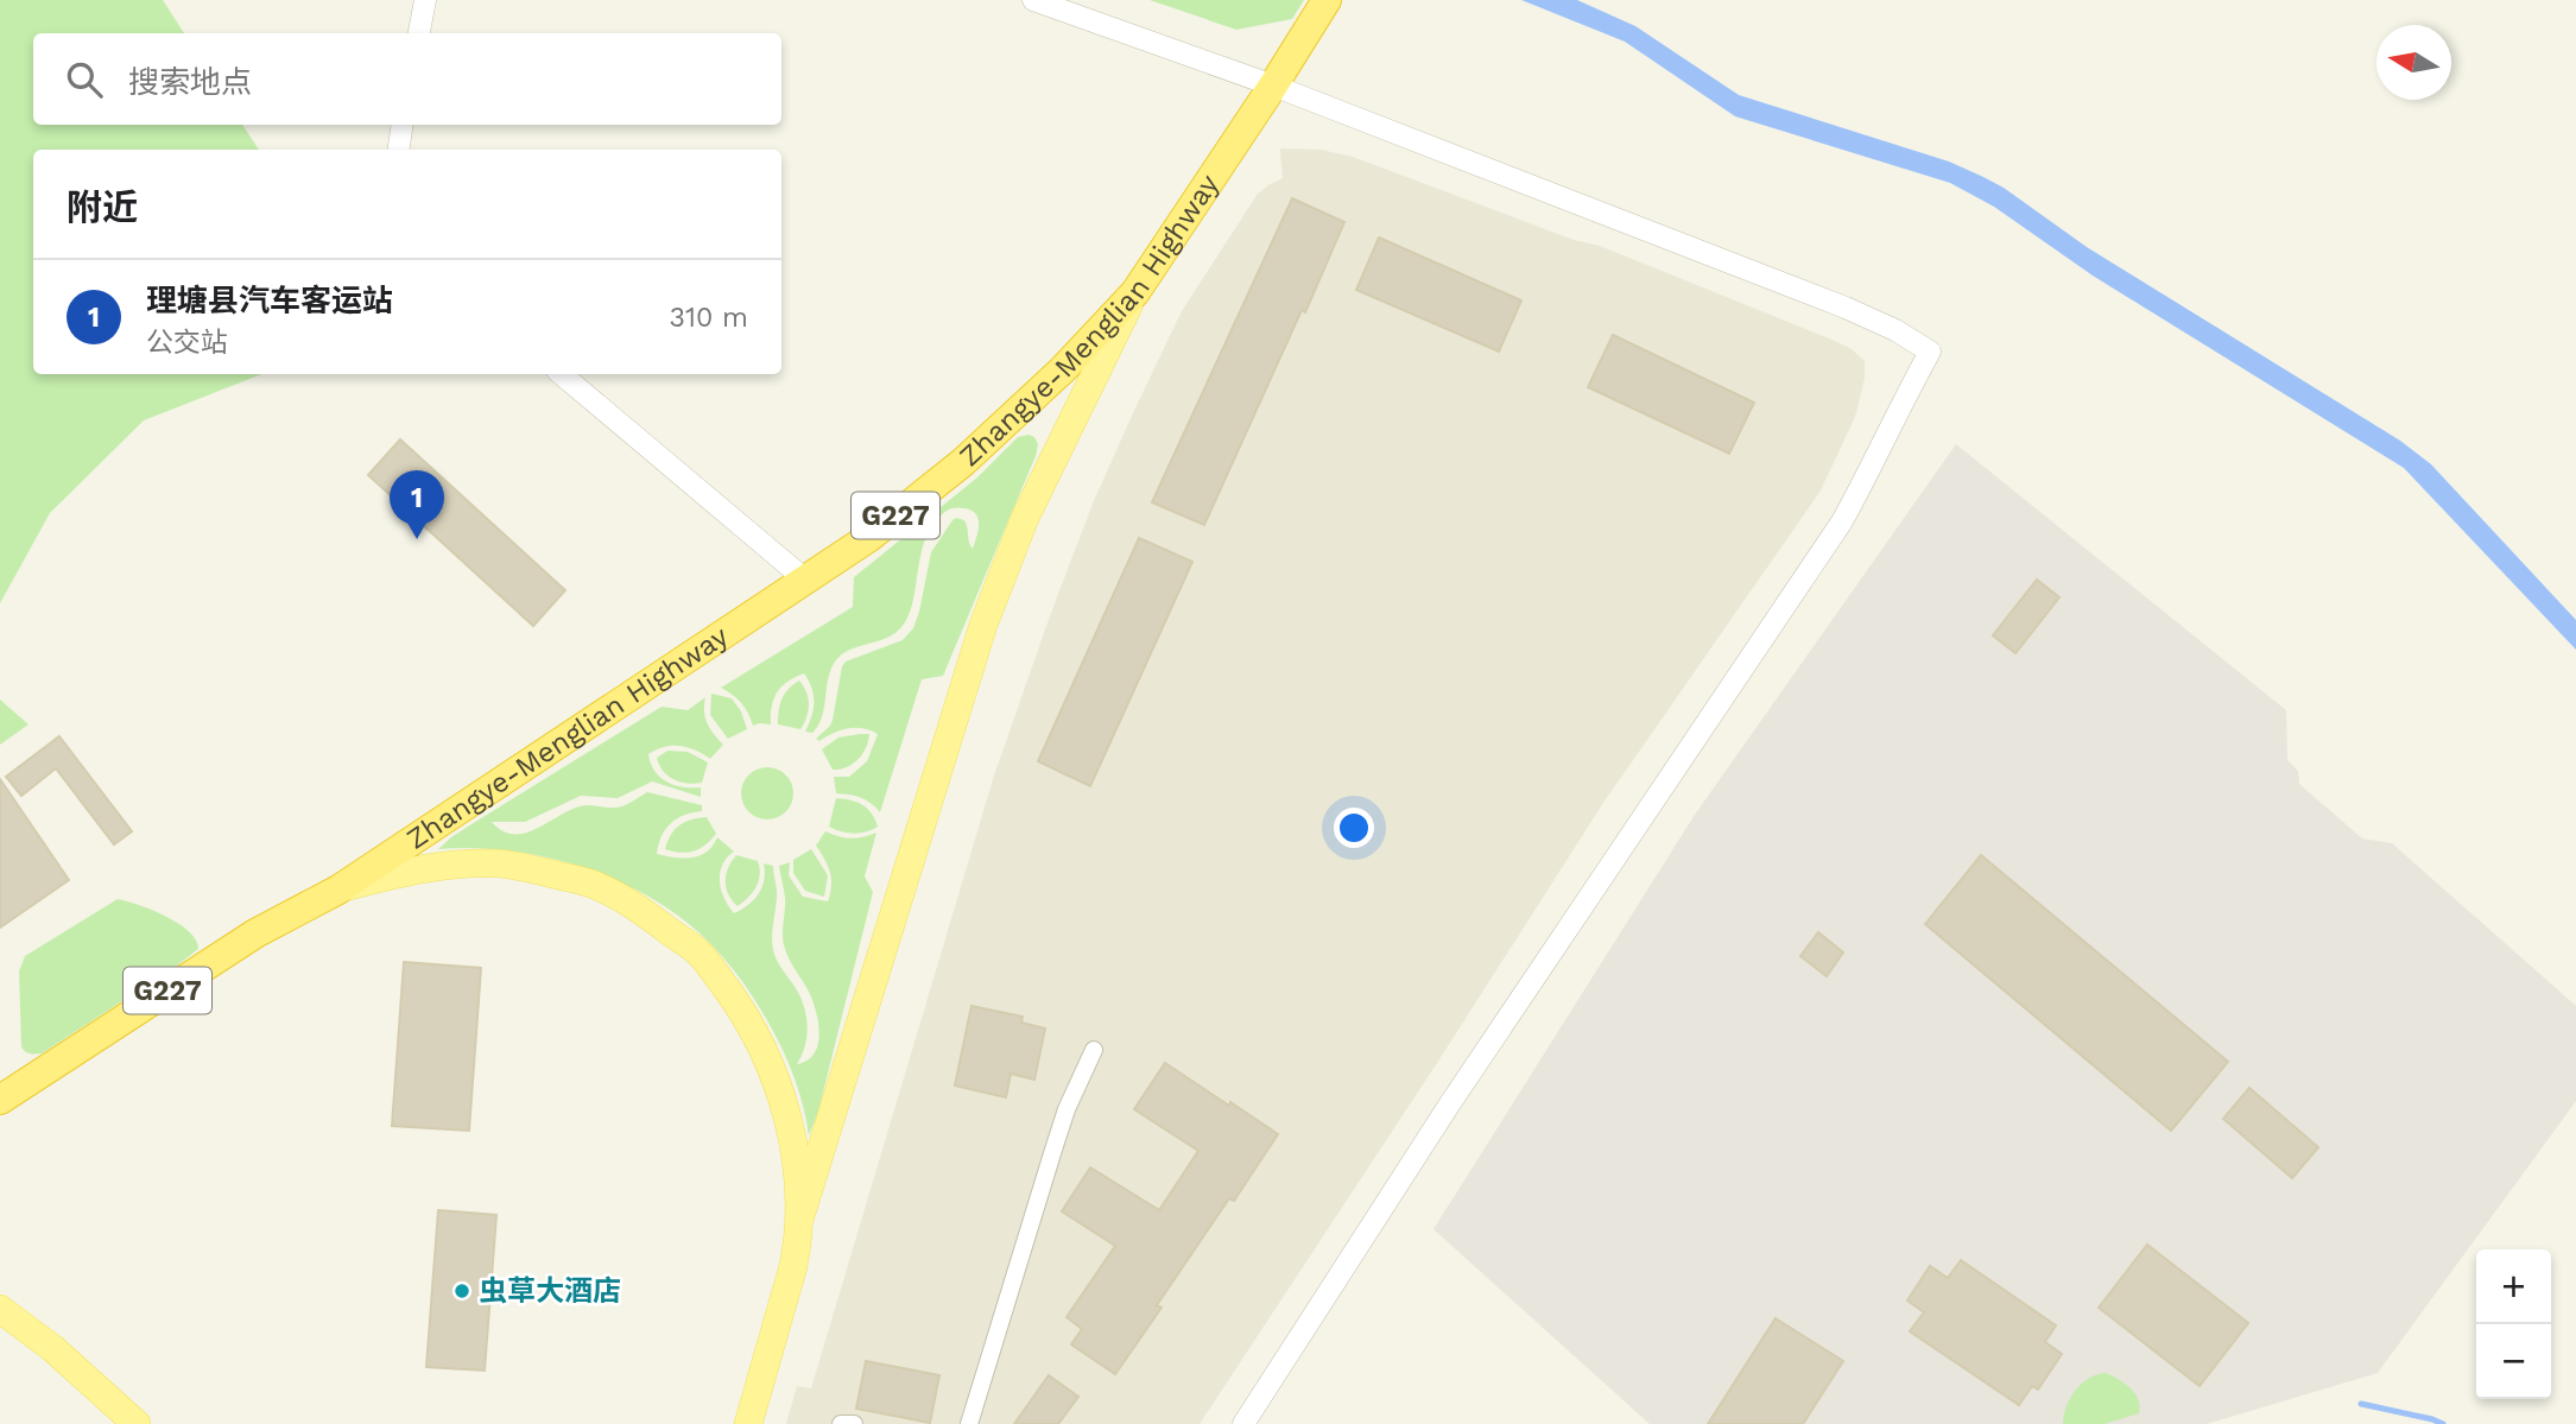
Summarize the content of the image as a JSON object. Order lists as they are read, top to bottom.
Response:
{
  "streets": {
    "highway": ["Zhangye-Menglian Highway", "G227"]
  },
  "crossings": [
    ["Zhangye-Menglian Highway", "G227"]
  ],
  "places": ["虫草大酒店"],
  "north": "left",
  "page": {
    "search": "搜索地点",
    "heading": "附近",
    "list": [
      {
        "mark": "1",
        "name": "理塘县汽车客运站",
        "note": "公交站",
        "value": "310 m"
      }
    ],
    "pins": "1",
    "map_buttons": ["+", "−"]
  }
}
